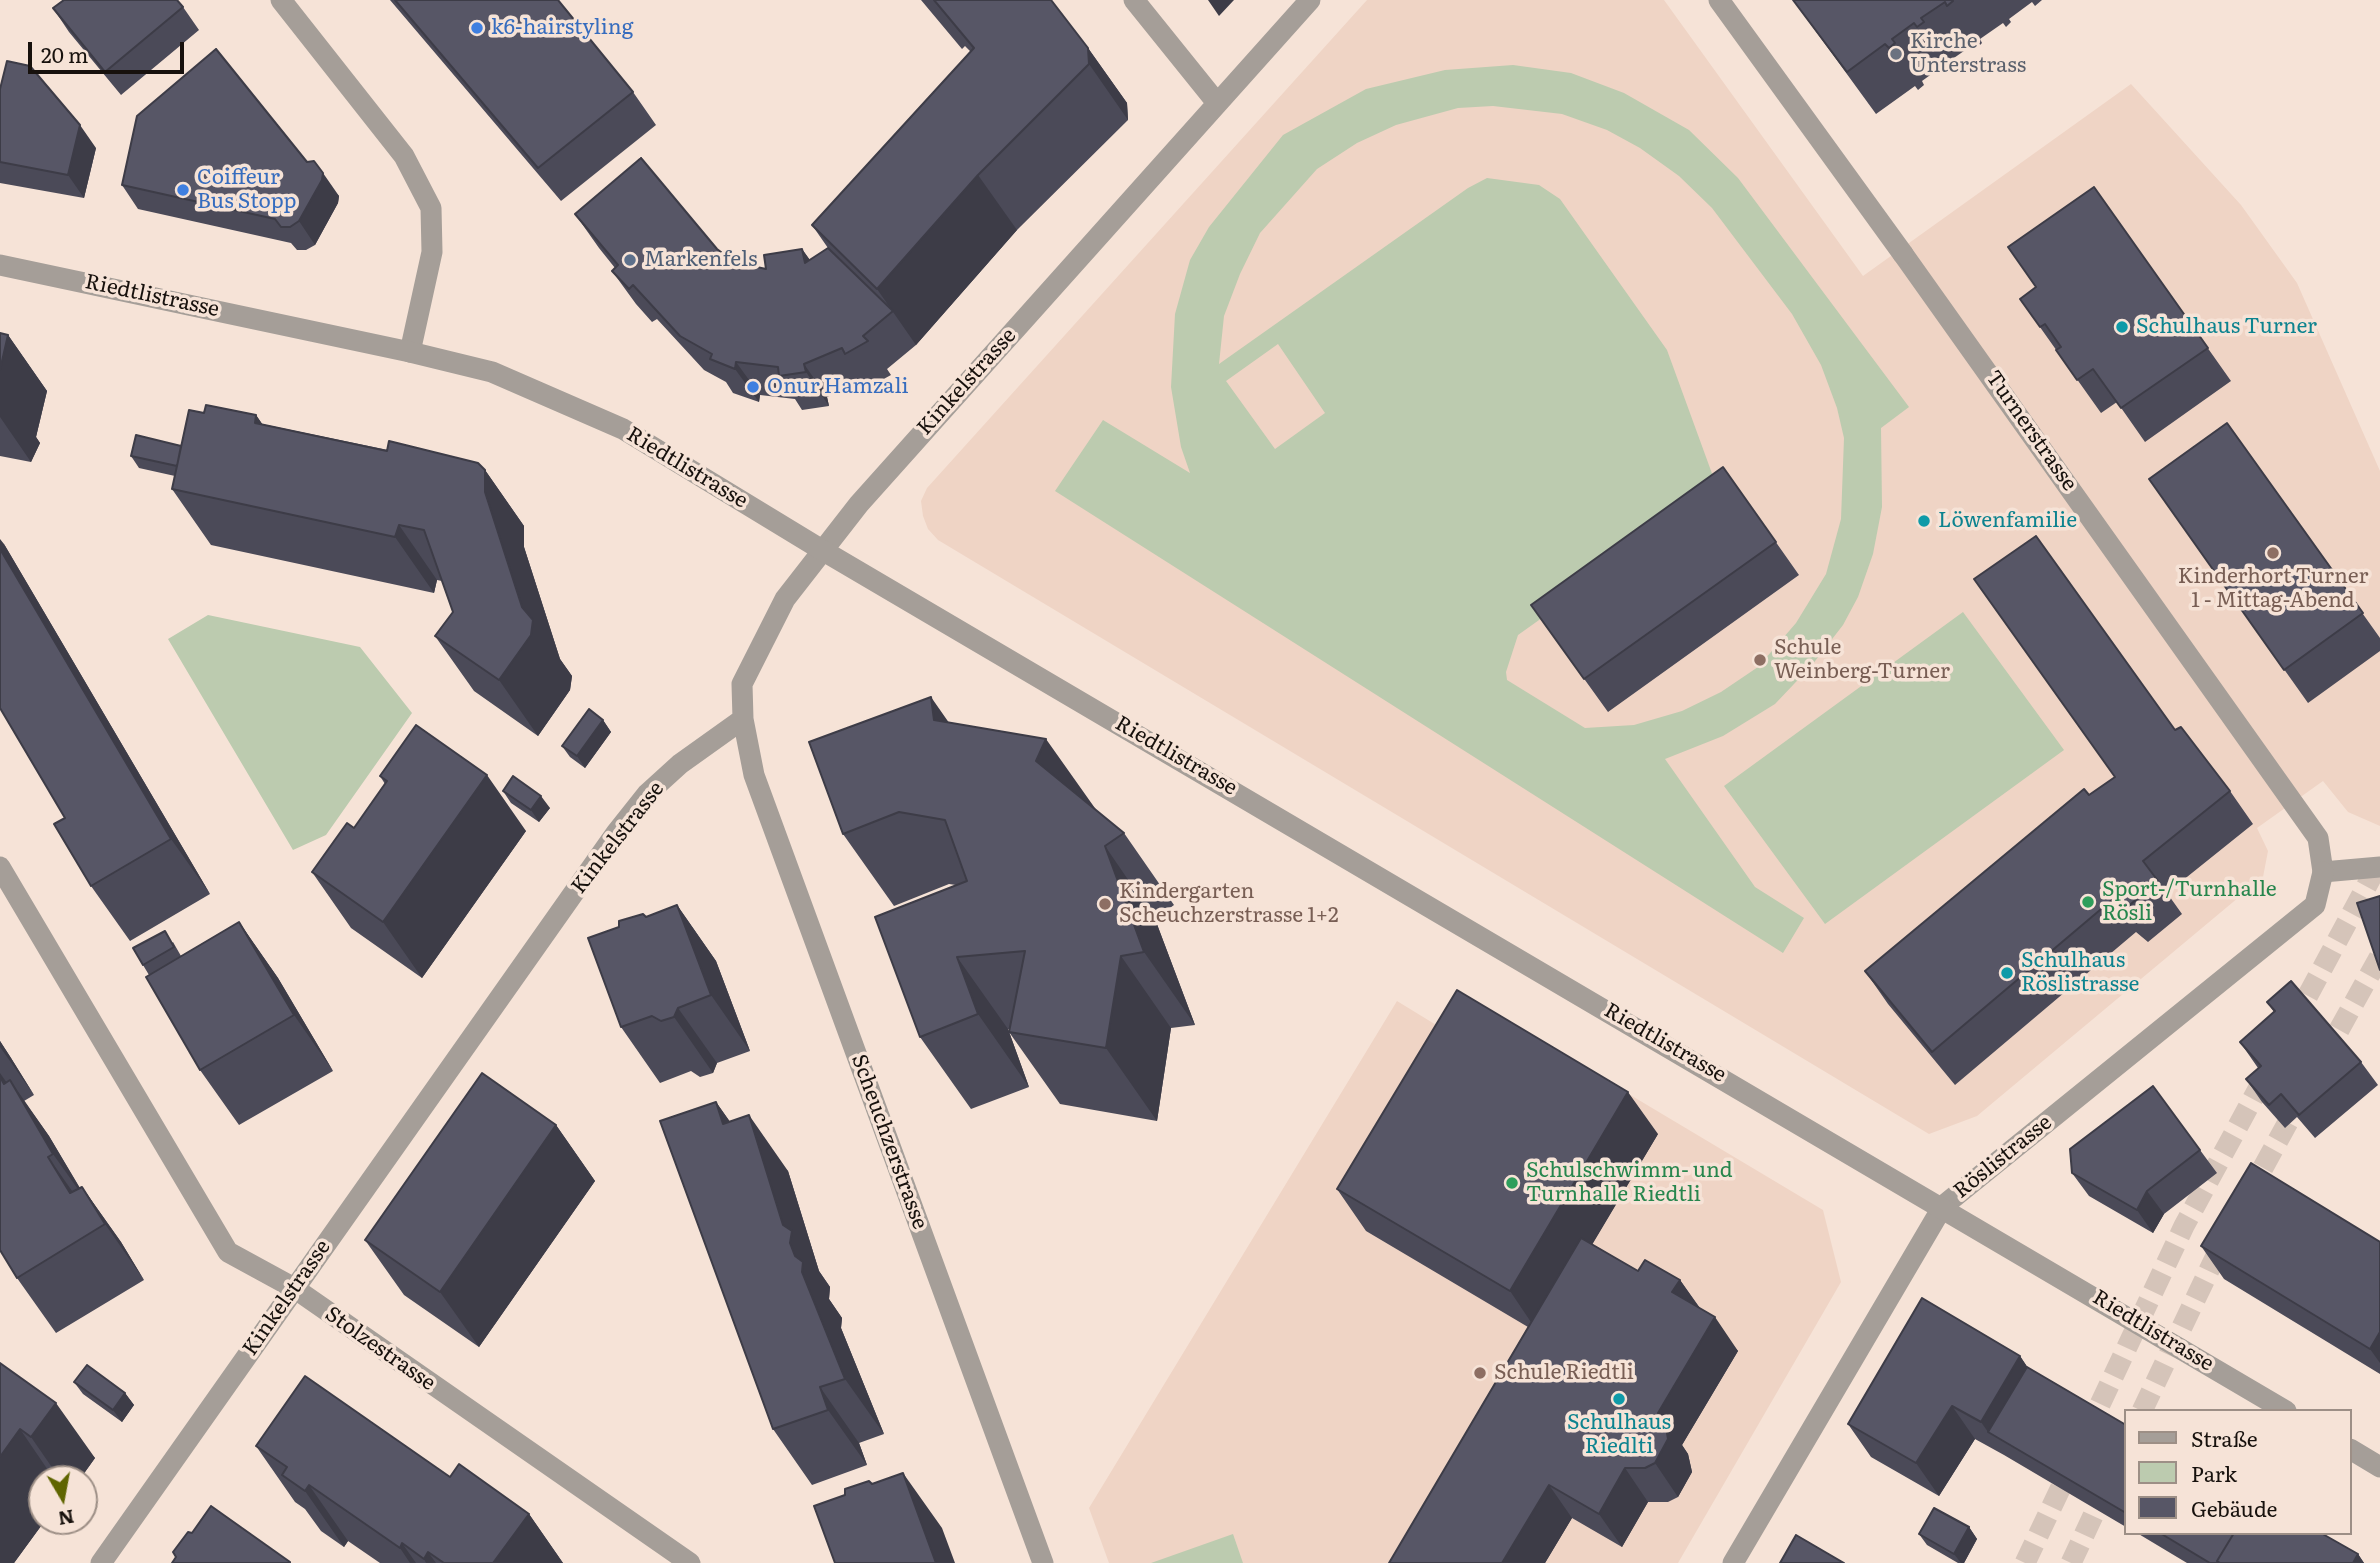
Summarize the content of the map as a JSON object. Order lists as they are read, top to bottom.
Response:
{
  "streets": {
    "street": [
      "Riedtlistrasse",
      "Kinkelstrasse",
      "Turnerstrasse",
      "Scheuchzerstrasse",
      "Röslistrasse",
      "Stolzestrasse"
    ]
  },
  "crossings": [
    ["Riedtlistrasse", "Kinkelstrasse"],
    ["Riedtlistrasse", "Röslistrasse"],
    ["Kinkelstrasse", "Scheuchzerstrasse"],
    ["Kinkelstrasse", "Stolzestrasse"],
    ["Turnerstrasse", "Röslistrasse"]
  ],
  "places": [
    "k6-hairstyling",
    "Kirche Unterstrass",
    "Coiffeur Bus Stopp",
    "Markenfels",
    "Schulhaus Turner",
    "Onur Hamzali",
    "Löwenfamilie",
    "Kinderhort Turner 1 - Mittag-Abend",
    "Schule Weinberg-Turner",
    "Sport-/Turnhalle Rösli",
    "Kindergarten Scheuchzerstrasse 1+2",
    "Schulhaus Röslistrasse",
    "Schulschwimm- und Turnhalle Riedtli",
    "Schule Riedtli",
    "Schulhaus Riedlti"
  ],
  "legend": ["Straße", "Park", "Gebäude"],
  "scale_bar": "20 m",
  "north": "bottom"
}
